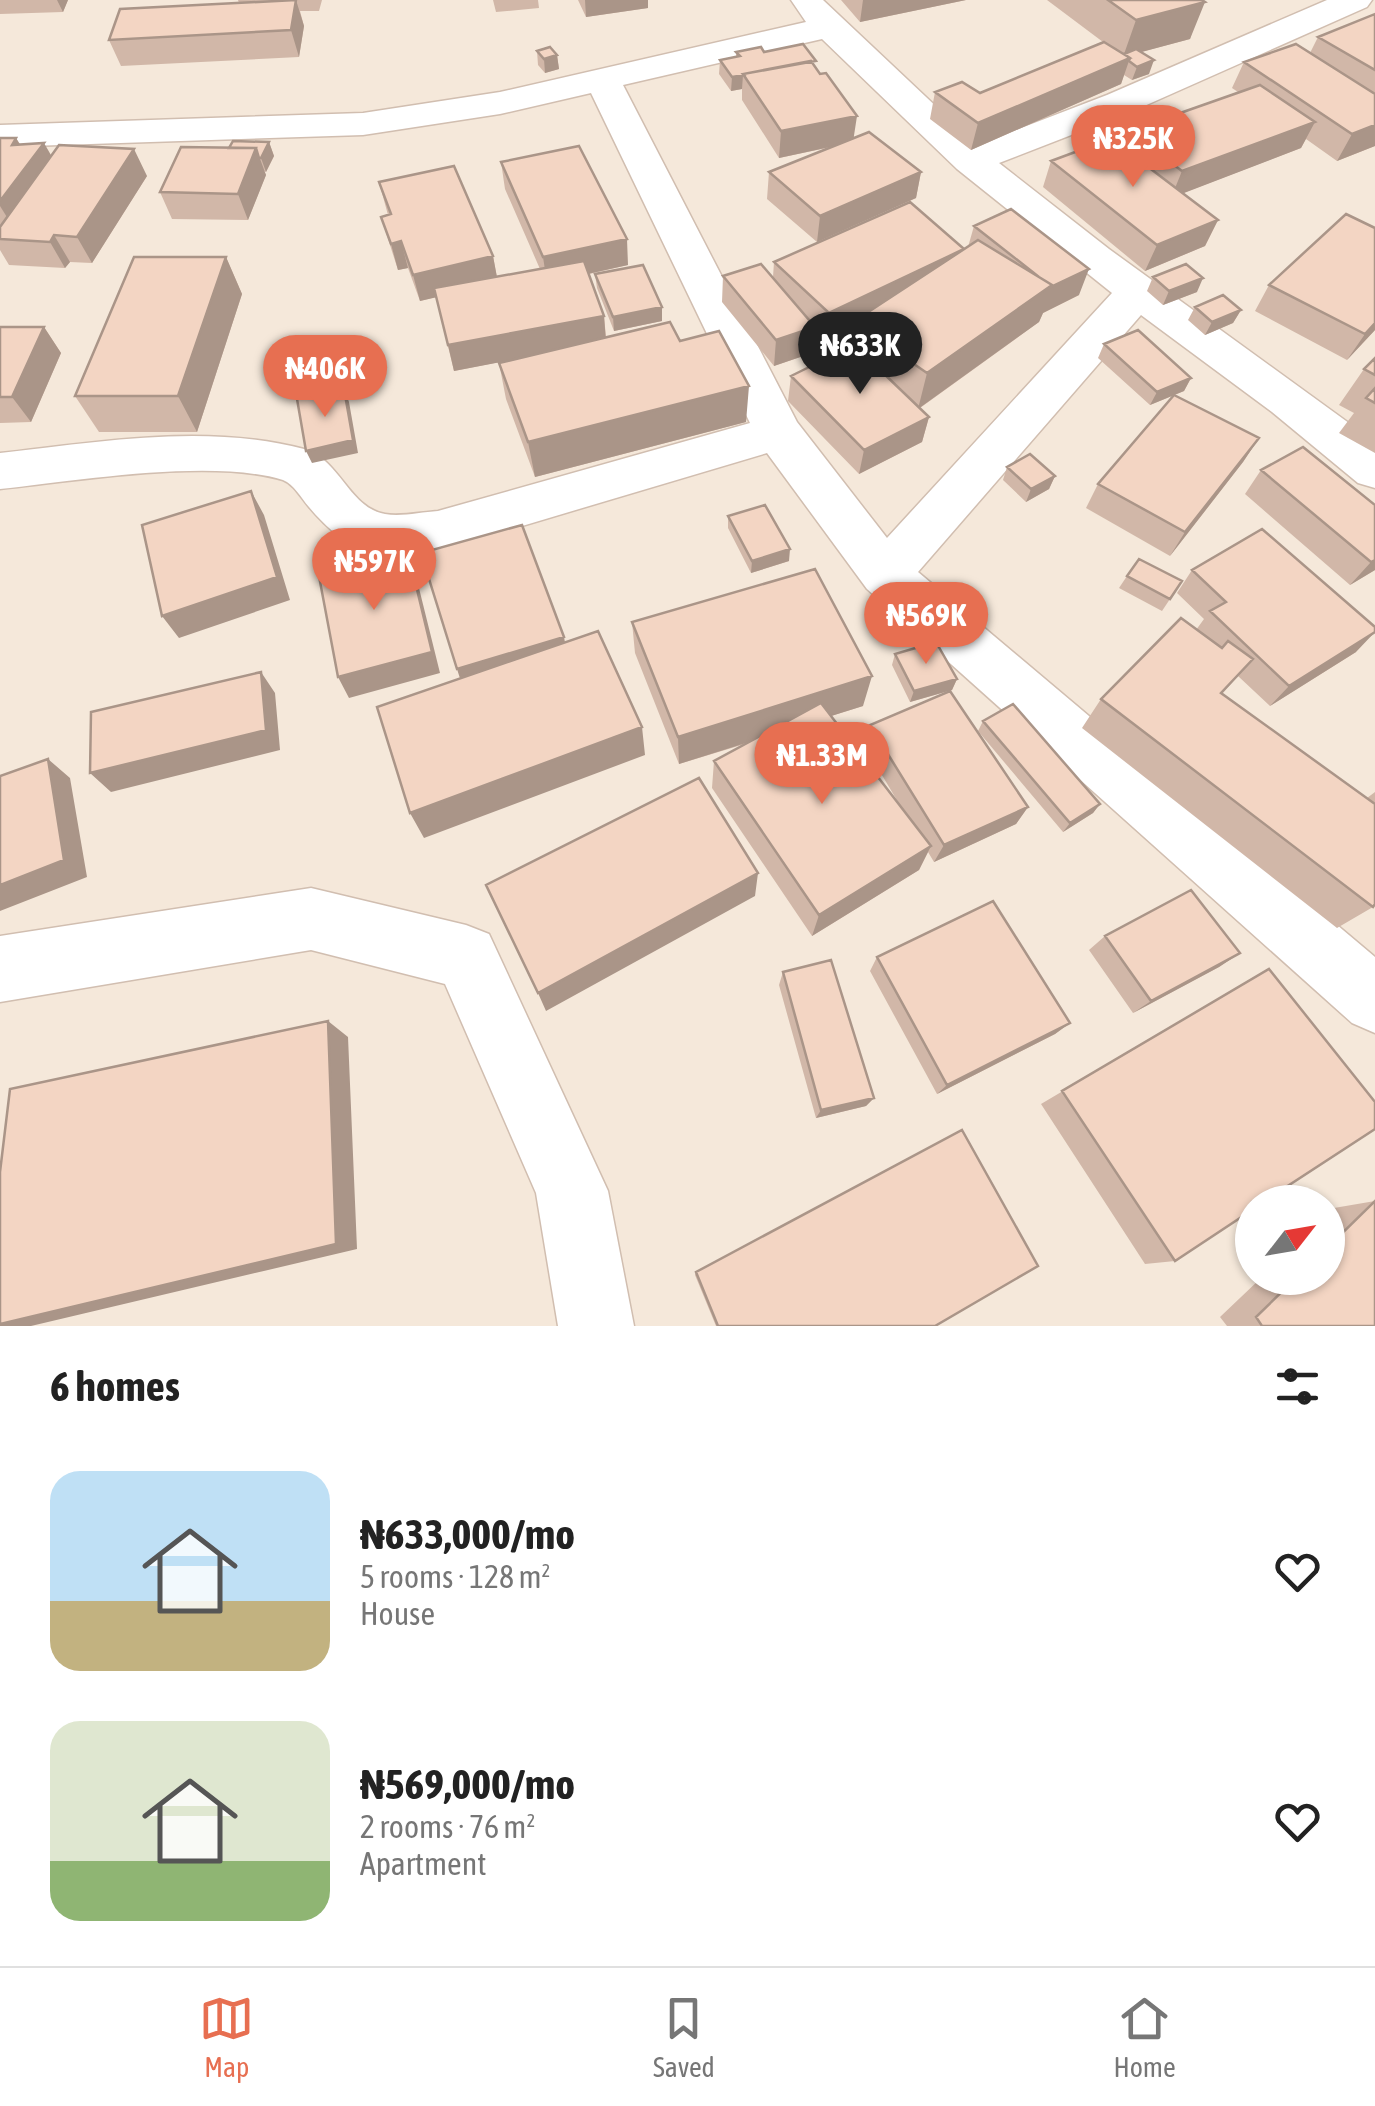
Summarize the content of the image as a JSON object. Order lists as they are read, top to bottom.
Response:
{
  "north": "top right",
  "page": {
    "price": [
      "₦325K",
      "₦633K",
      "₦406K",
      "₦597K",
      "₦569K",
      "₦1.33M"
    ],
    "heading": "6 homes",
    "list": [
      {
        "name": "₦633,000/mo",
        "note": "5 rooms · 128 m² · House"
      },
      {
        "name": "₦569,000/mo",
        "note": "2 rooms · 76 m² · Apartment"
      }
    ],
    "tabs": ["Map", "Saved", "Home"]
  }
}
